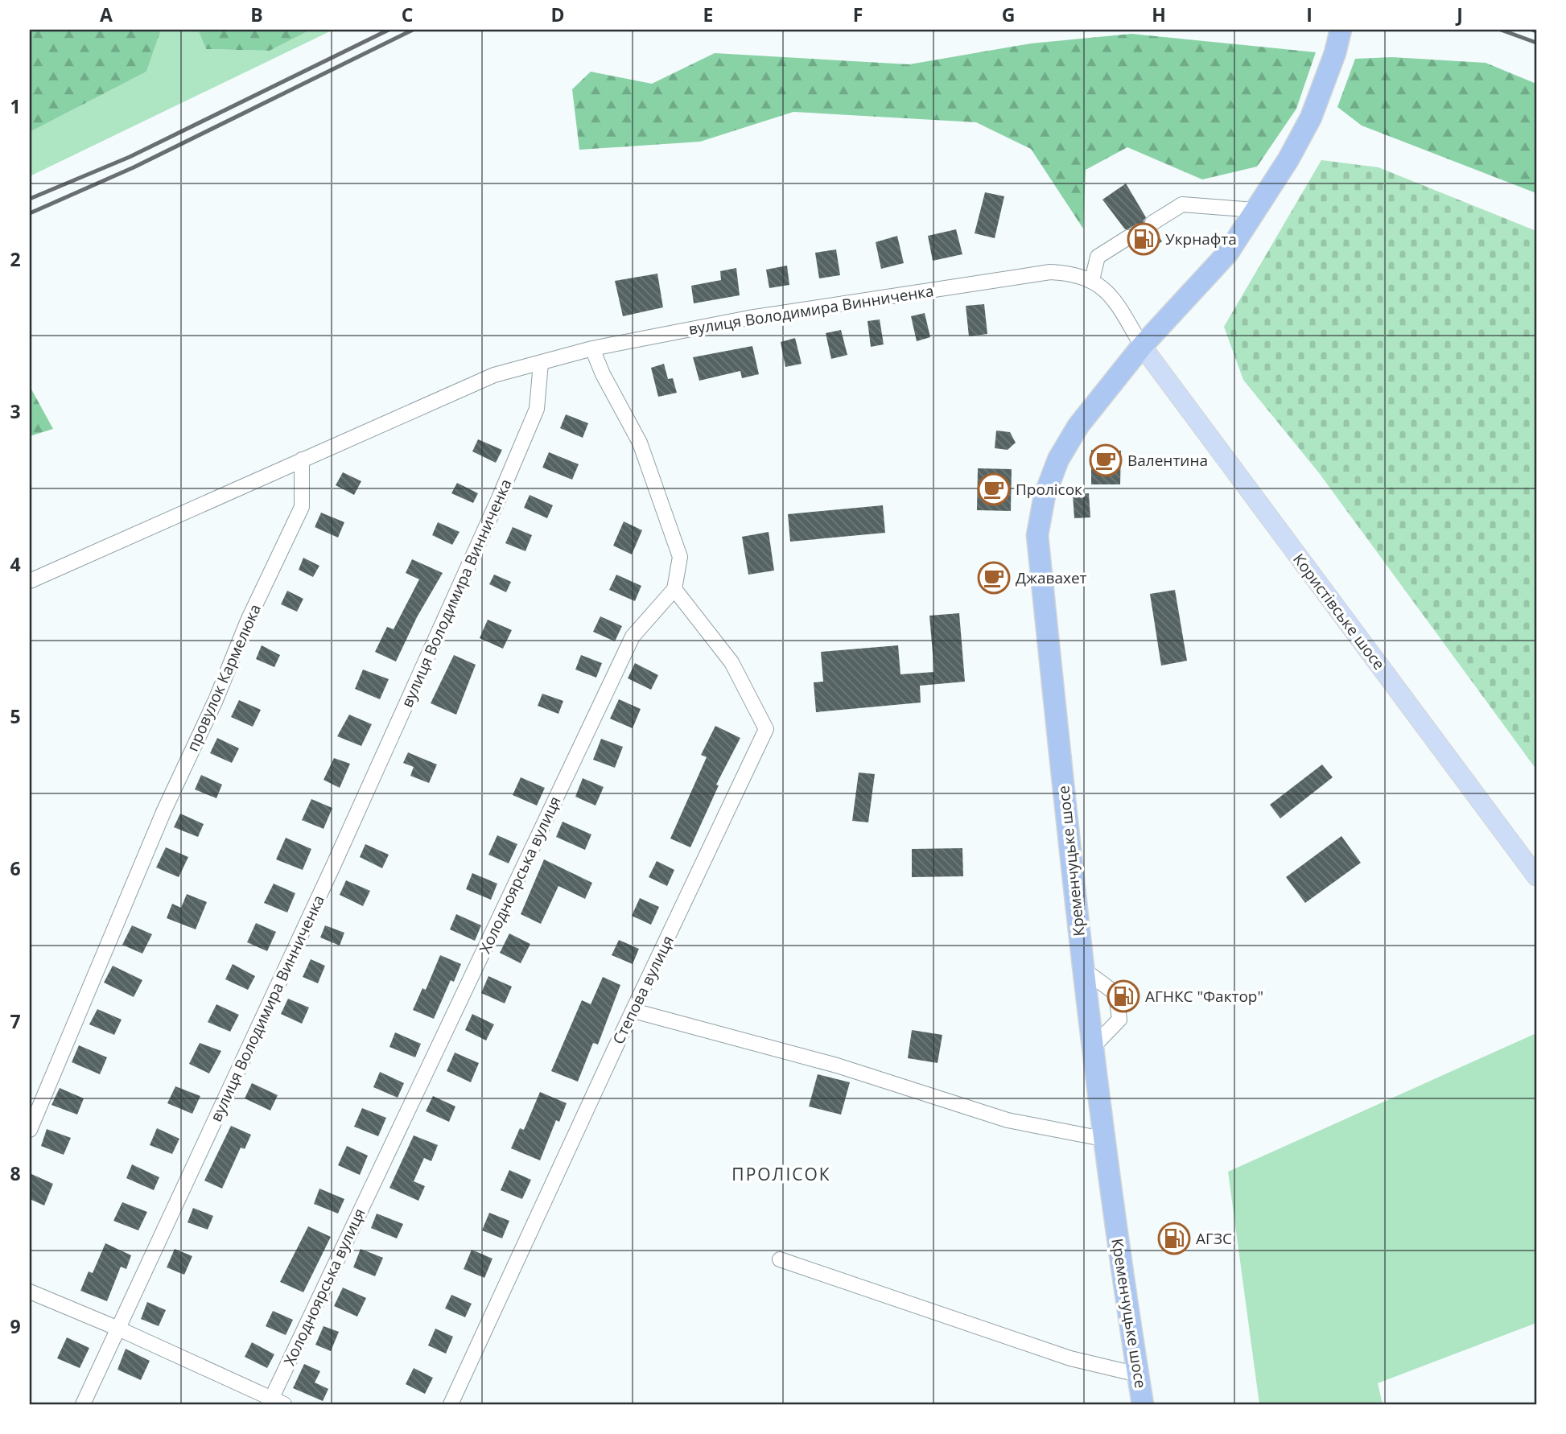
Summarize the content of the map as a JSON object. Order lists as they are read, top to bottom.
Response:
{
  "streets": {
    "highway": ["Кременчуцьке шосе"],
    "main road": ["Користівське шосе"],
    "street": [
      "вулиця Володимира Винниченка",
      "провулок Кармелюка",
      "Холодноярська вулиця",
      "Степова вулиця"
    ]
  },
  "crossings": [
    ["вулиця Володимира Винниченка", "Користівське шосе"],
    ["вулиця Володимира Винниченка", "Кременчуцьке шосе"],
    ["Користівське шосе", "Кременчуцьке шосе"],
    ["Холодноярська вулиця", "Степова вулиця"]
  ],
  "districts": ["ПРОЛІСОК"],
  "places": {
    "fuel station": ["Укрнафта", "АГНКС \"Фактор\"", "АГЗС"],
    "cafe": ["Валентина", "Пролісок", "Джавахет"]
  },
  "grid": {
    "columns": [
      "A",
      "B",
      "C",
      "D",
      "E",
      "F",
      "G",
      "H",
      "I",
      "J"
    ],
    "rows": [
      "1",
      "2",
      "3",
      "4",
      "5",
      "6",
      "7",
      "8",
      "9"
    ]
  }
}
